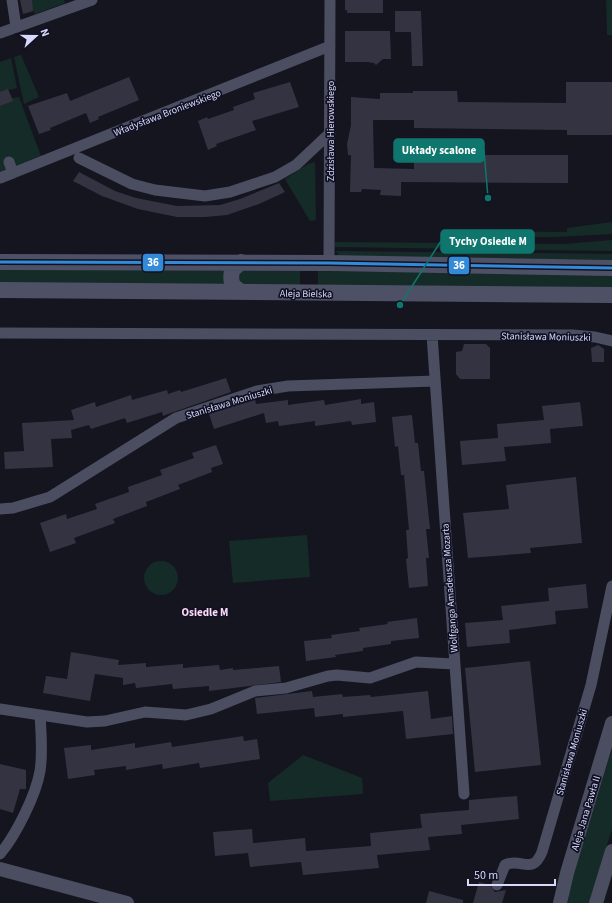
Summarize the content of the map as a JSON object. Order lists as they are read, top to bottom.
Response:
{
  "streets": {
    "main road": ["Aleja Bielska"],
    "street": [
      "Władysława Broniewskiego",
      "Zdzisława Hierowskiego",
      "Stanisława Moniuszki",
      "Wolfganga Amadeusza Mozarta",
      "Aleja Jana Pawła II"
    ]
  },
  "crossings": [
    ["Władysława Broniewskiego", "Zdzisława Hierowskiego"],
    ["Stanisława Moniuszki", "Wolfganga Amadeusza Mozarta"]
  ],
  "districts": ["Osiedle M"],
  "places": ["Układy scalone", "Tychy Osiedle M"],
  "lines": ["transit line 36"],
  "scale_bar": "50 m",
  "north": "right"
}
